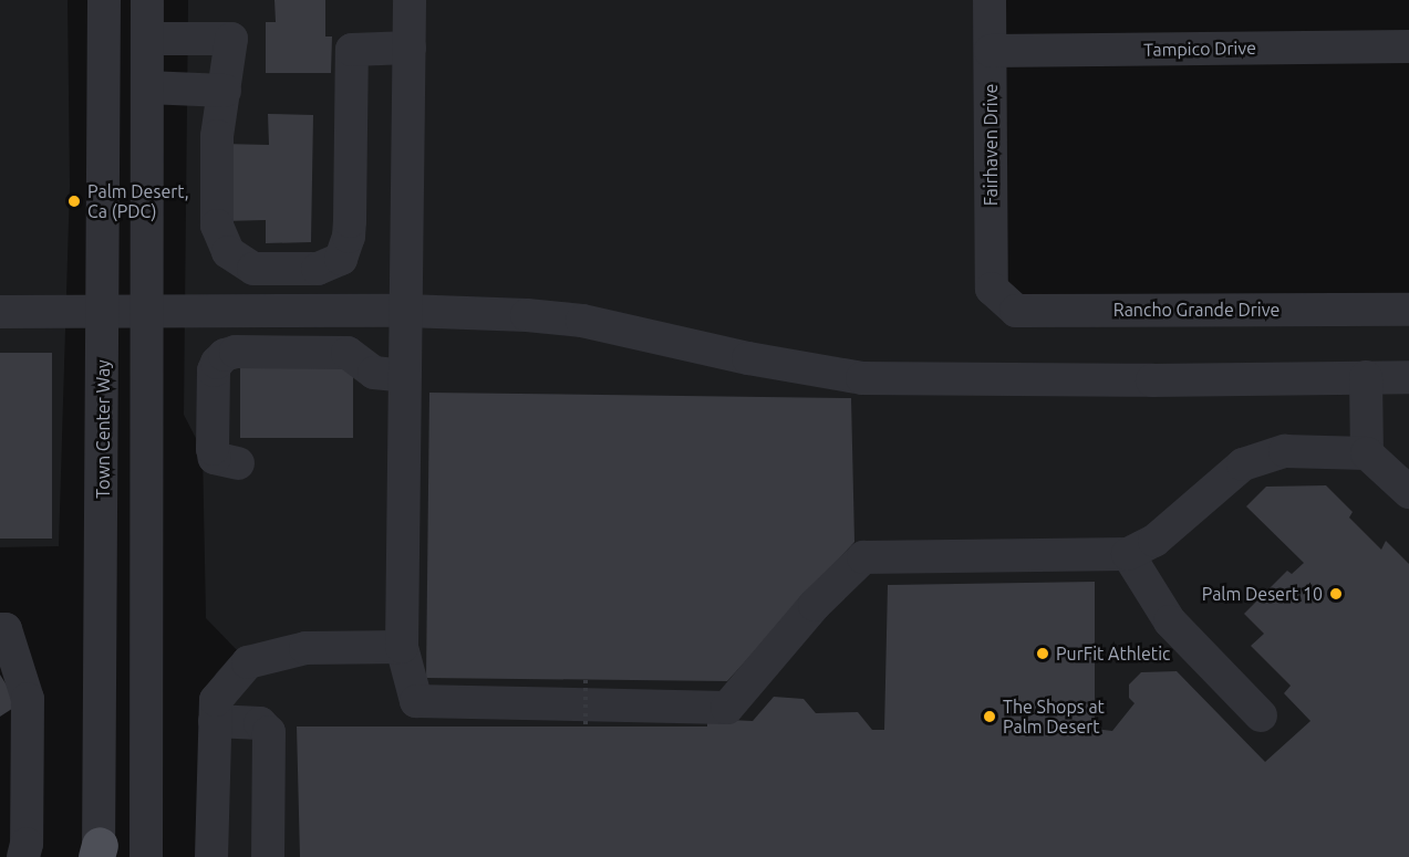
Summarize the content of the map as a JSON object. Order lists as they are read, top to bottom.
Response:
{
  "streets": {
    "street": [
      "Tampico Drive",
      "Fairhaven Drive",
      "Rancho Grande Drive",
      "Town Center Way"
    ]
  },
  "crossings": [
    ["Tampico Drive", "Fairhaven Drive"],
    ["Fairhaven Drive", "Rancho Grande Drive"]
  ],
  "places": [
    "Palm Desert, Ca (PDC)",
    "Palm Desert 10",
    "PurFit Athletic",
    "The Shops at Palm Desert"
  ]
}
